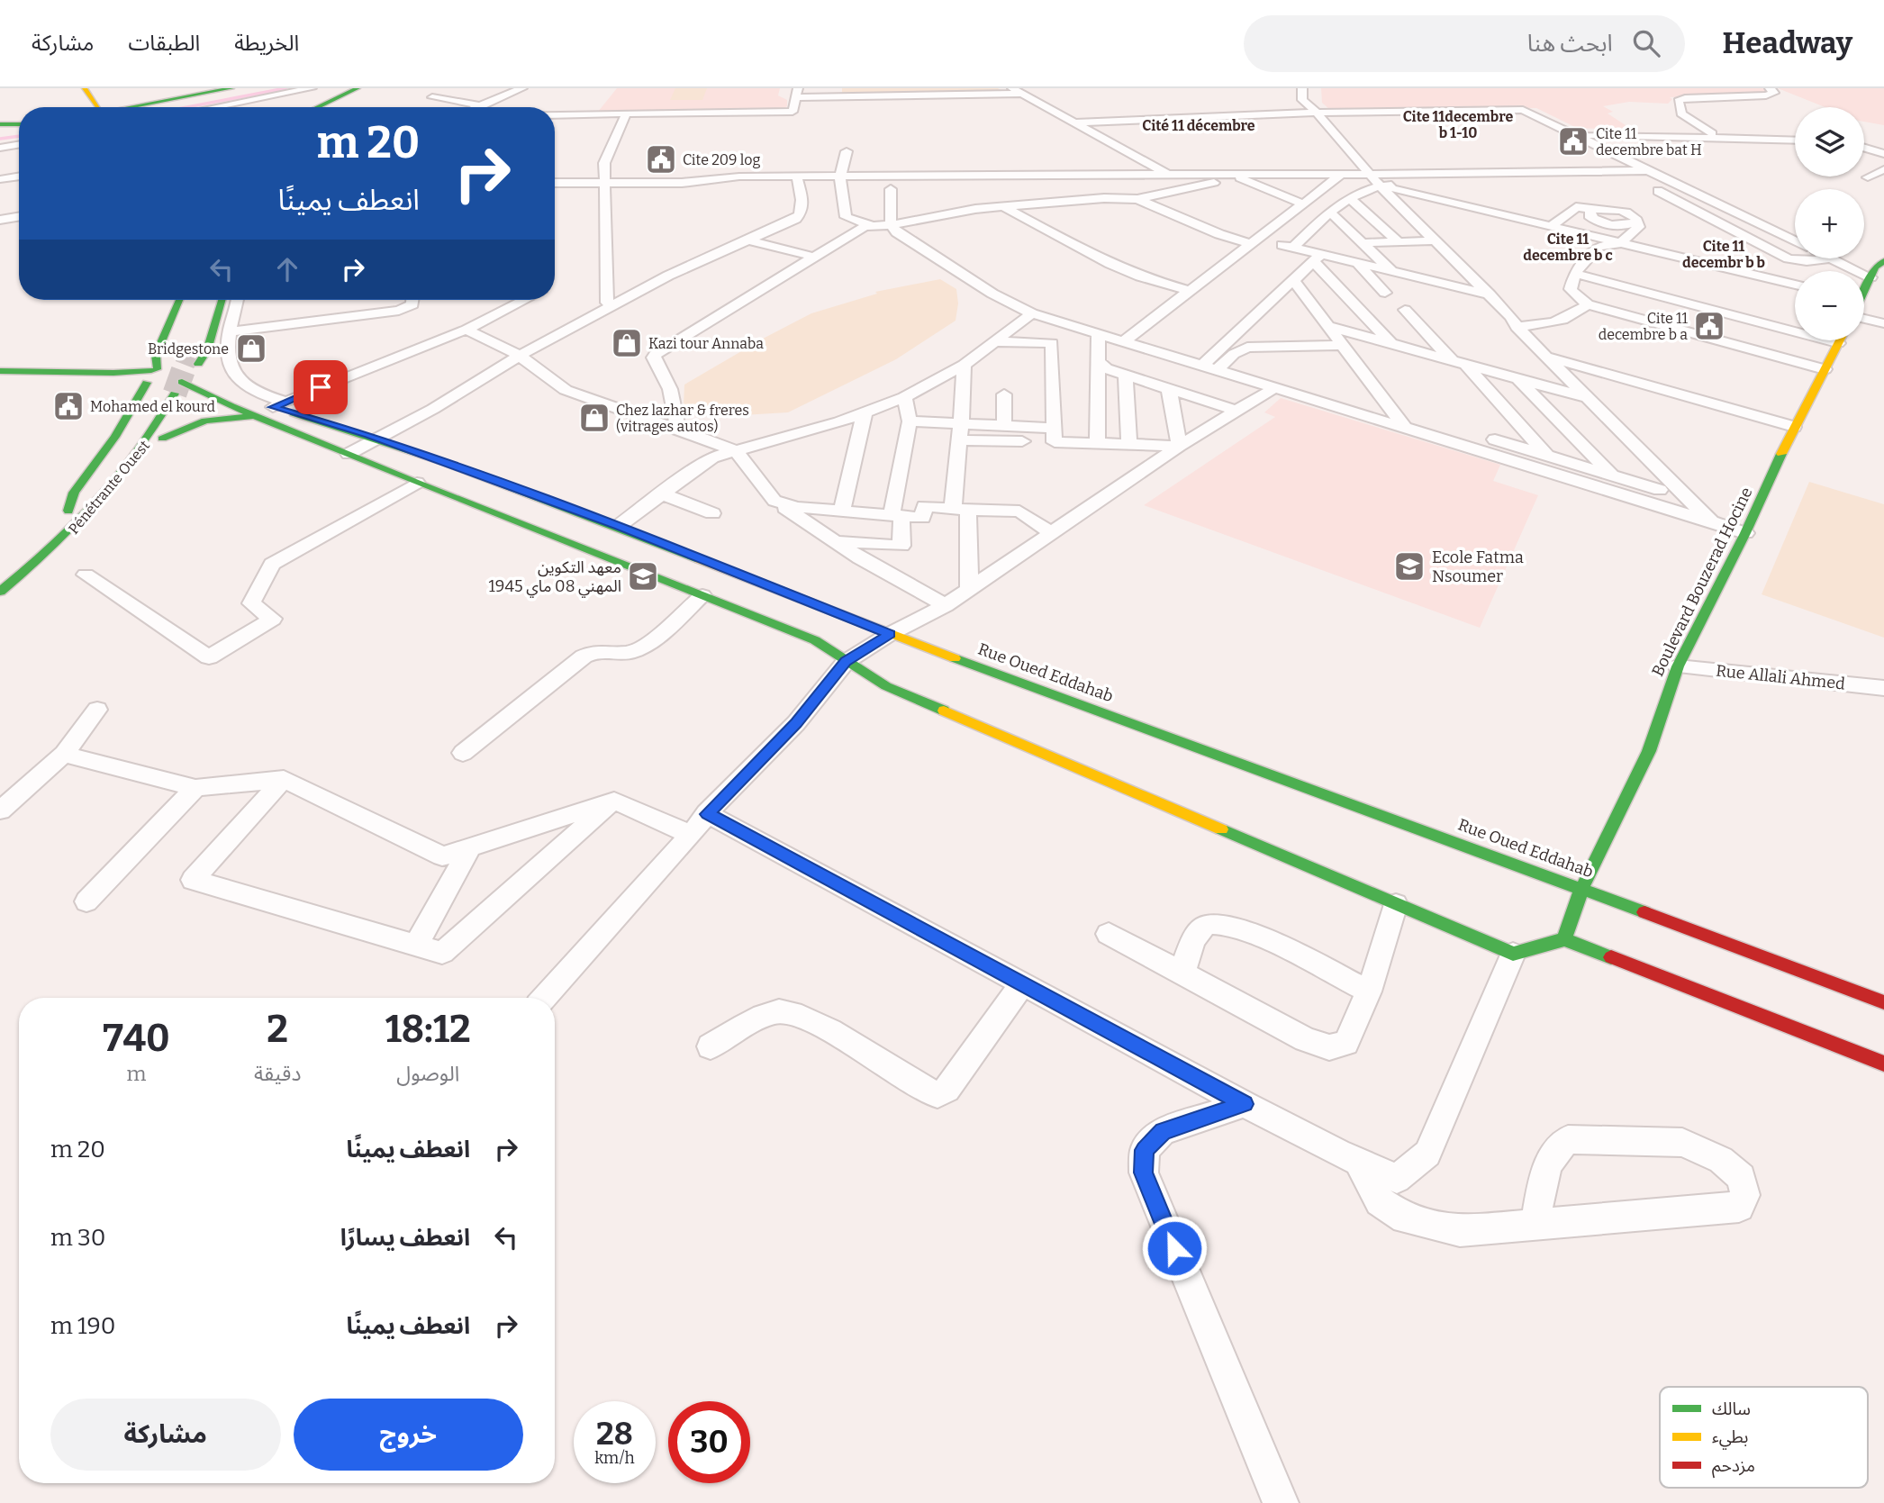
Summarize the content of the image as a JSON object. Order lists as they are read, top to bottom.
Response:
{
  "streets": {
    "main road": ["Pénétrante Ouest", "Boulevard Bouzerad Hocine", "Rue Oued Eddahab"],
    "street": ["Rue Allali Ahmed"]
  },
  "crossings": [
    ["Pénétrante Ouest", "Rue Oued Eddahab"],
    ["Boulevard Bouzerad Hocine", "Rue Oued Eddahab"],
    ["Boulevard Bouzerad Hocine", "Rue Allali Ahmed"]
  ],
  "districts": [
    "Cite 11decembre b 1-10",
    "Cité 11 décembre",
    "Cite 11 decembre b c",
    "Cite 11 decembr b b"
  ],
  "places": {
    "public building": [
      "Cite 11 decembre bat H",
      "Cite 209 log",
      "Cite 11 decembre b a",
      "Mohamed el kourd"
    ],
    "shop": ["Kazi tour Annaba", "Bridgestone", "Chez lazhar & freres (vitrages autos)"],
    "school or university": ["Ecole Fatma Nsoumer", "معهد التكوين المهني 08 ماي 1945"]
  },
  "legend": ["سالك", "بطيء", "مزدحم"],
  "page": {
    "header": "Headway",
    "search": "ابحث هنا",
    "nav": ["الخريطة", "الطبقات", "مشاركة"],
    "map_buttons": ["+", "−"],
    "turn": ["20 m", "انعطف يمينًا"],
    "eta": [
      "18:12",
      "الوصول",
      "2",
      "دقيقة",
      "740",
      "m"
    ],
    "list": [
      {
        "name": "انعطف يمينًا",
        "value": "20 m"
      },
      {
        "name": "انعطف يسارًا",
        "value": "30 m"
      },
      {
        "name": "انعطف يمينًا",
        "value": "190 m"
      }
    ],
    "buttons": ["خروج", "مشاركة"],
    "speed": "28 km/h",
    "limit": "30"
  }
}
